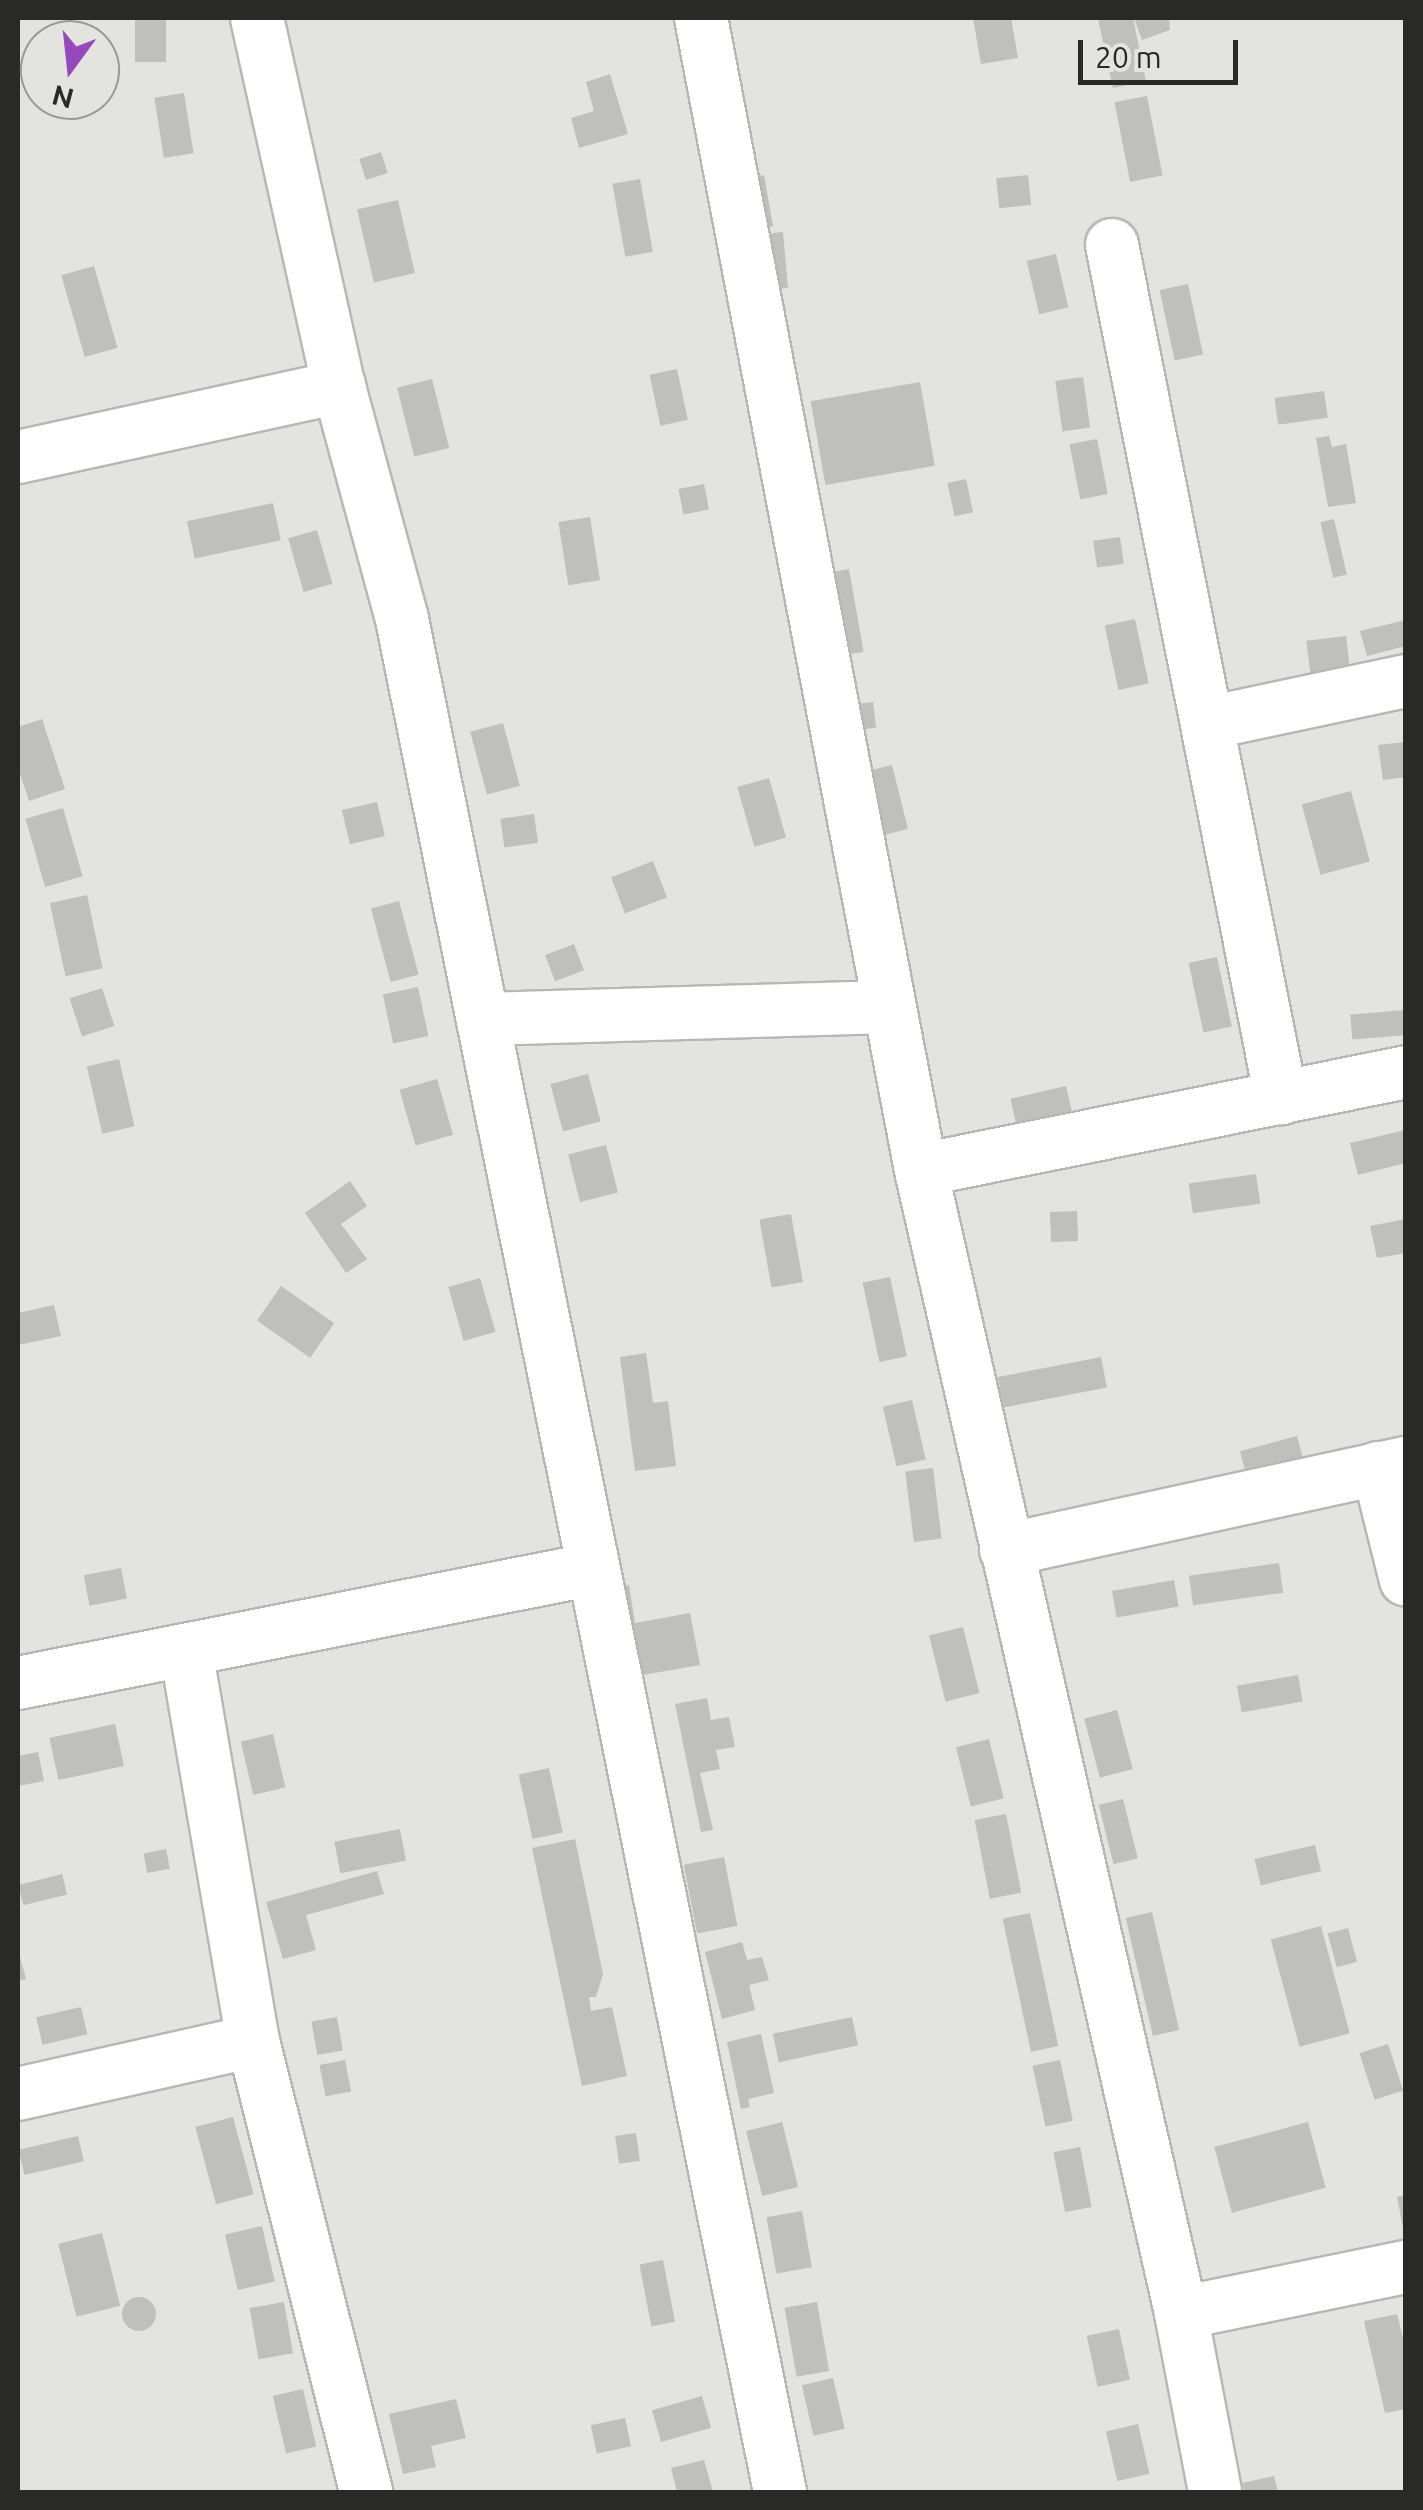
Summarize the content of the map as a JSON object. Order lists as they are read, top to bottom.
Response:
{
  "scale_bar": "20 m",
  "north": "bottom"
}
